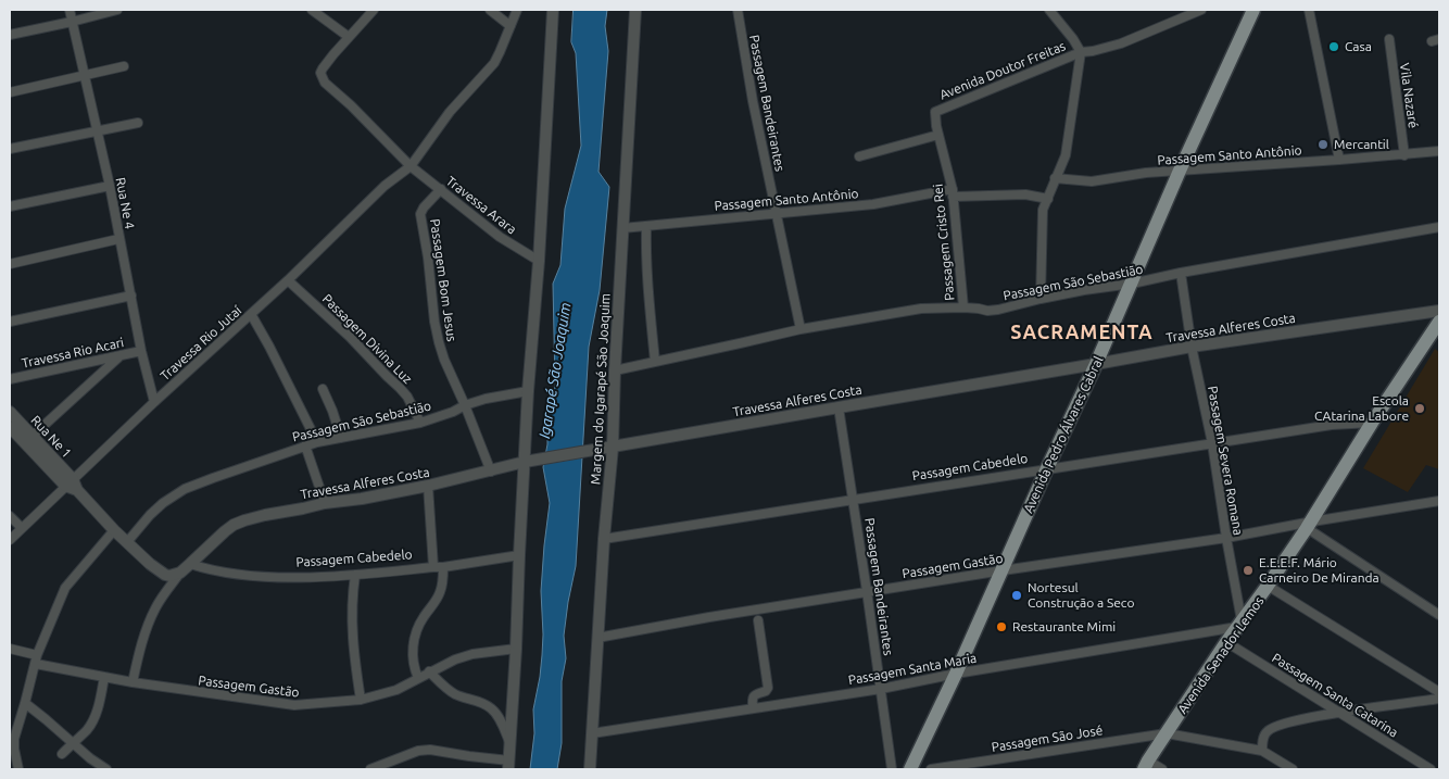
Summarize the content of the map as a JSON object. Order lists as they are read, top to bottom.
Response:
{
  "streets": {
    "main road": ["Avenida Pedro Álvares Cabral", "Avenida Senador Lemos"],
    "street": [
      "Avenida Doutor Freitas",
      "Vila Nazaré",
      "Passagem Bandeirantes",
      "Passagem Santo Antônio",
      "Rua Ne 4",
      "Travessa Arara",
      "Passagem Cristo Rei",
      "Passagem Bom Jesus",
      "Passagem São Sebastião",
      "Travessa Alferes Costa",
      "Passagem Divina Luz",
      "Travessa Rio Jutaí",
      "Travessa Rio Acari",
      "Margem do Igarapé São Joaquim",
      "Rua Ne 1",
      "Passagem Severa Romana",
      "Passagem Cabedelo",
      "Passagem Gastão",
      "Passagem Santa Maria",
      "Passagem Santa Catarina",
      "Passagem São José"
    ]
  },
  "crossings": [
    ["Avenida Doutor Freitas", "Passagem Cristo Rei"],
    ["Vila Nazaré", "Passagem Santo Antônio"],
    ["Passagem Bandeirantes", "Passagem Santo Antônio"],
    ["Passagem Bandeirantes", "Passagem São Sebastião"],
    ["Passagem Bandeirantes", "Travessa Alferes Costa"],
    ["Passagem Bandeirantes", "Passagem Cabedelo"],
    ["Passagem Bandeirantes", "Passagem Gastão"],
    ["Passagem Bandeirantes", "Passagem Santa Maria"],
    ["Passagem Santo Antônio", "Passagem Cristo Rei"],
    ["Passagem Santo Antônio", "Margem do Igarapé São Joaquim"],
    ["Passagem Santo Antônio", "Avenida Pedro Álvares Cabral"],
    ["Rua Ne 4", "Travessa Rio Jutaí"],
    ["Rua Ne 4", "Travessa Rio Acari"],
    ["Travessa Arara", "Passagem Bom Jesus"],
    ["Travessa Arara", "Travessa Rio Jutaí"],
    ["Passagem Cristo Rei", "Passagem São Sebastião"],
    ["Passagem Bom Jesus", "Passagem São Sebastião"],
    ["Passagem Bom Jesus", "Travessa Alferes Costa"],
    ["Passagem São Sebastião", "Passagem Divina Luz"],
    ["Passagem São Sebastião", "Margem do Igarapé São Joaquim"],
    ["Passagem São Sebastião", "Avenida Pedro Álvares Cabral"],
    ["Passagem São Sebastião", "Passagem Severa Romana"],
    ["Travessa Alferes Costa", "Margem do Igarapé São Joaquim"],
    ["Travessa Alferes Costa", "Avenida Pedro Álvares Cabral"],
    ["Travessa Alferes Costa", "Passagem Severa Romana"],
    ["Travessa Alferes Costa", "Passagem Cabedelo"],
    ["Passagem Divina Luz", "Travessa Rio Jutaí"],
    ["Travessa Rio Jutaí", "Rua Ne 1"],
    ["Margem do Igarapé São Joaquim", "Passagem Cabedelo"],
    ["Margem do Igarapé São Joaquim", "Passagem Gastão"],
    ["Margem do Igarapé São Joaquim", "Passagem Santa Maria"],
    ["Avenida Pedro Álvares Cabral", "Passagem Cabedelo"],
    ["Avenida Pedro Álvares Cabral", "Passagem Gastão"],
    ["Avenida Pedro Álvares Cabral", "Passagem Santa Maria"],
    ["Passagem Severa Romana", "Passagem Cabedelo"],
    ["Passagem Severa Romana", "Passagem Gastão"],
    ["Passagem Severa Romana", "Avenida Senador Lemos"],
    ["Passagem Severa Romana", "Passagem Santa Maria"],
    ["Passagem Cabedelo", "Avenida Senador Lemos"],
    ["Passagem Gastão", "Avenida Senador Lemos"],
    ["Avenida Senador Lemos", "Passagem Santa Maria"],
    ["Avenida Senador Lemos", "Passagem Santa Catarina"],
    ["Avenida Senador Lemos", "Passagem São José"]
  ],
  "districts": ["SACRAMENTA"],
  "water": ["Igarapé São Joaquim"],
  "places": [
    "Casa",
    "Mercantil",
    "Escola CAtarina Labore",
    "E.E.E.F. Mário Carneiro De Miranda",
    "Nortesul Construção a Seco",
    "Restaurante Mimi"
  ]
}
